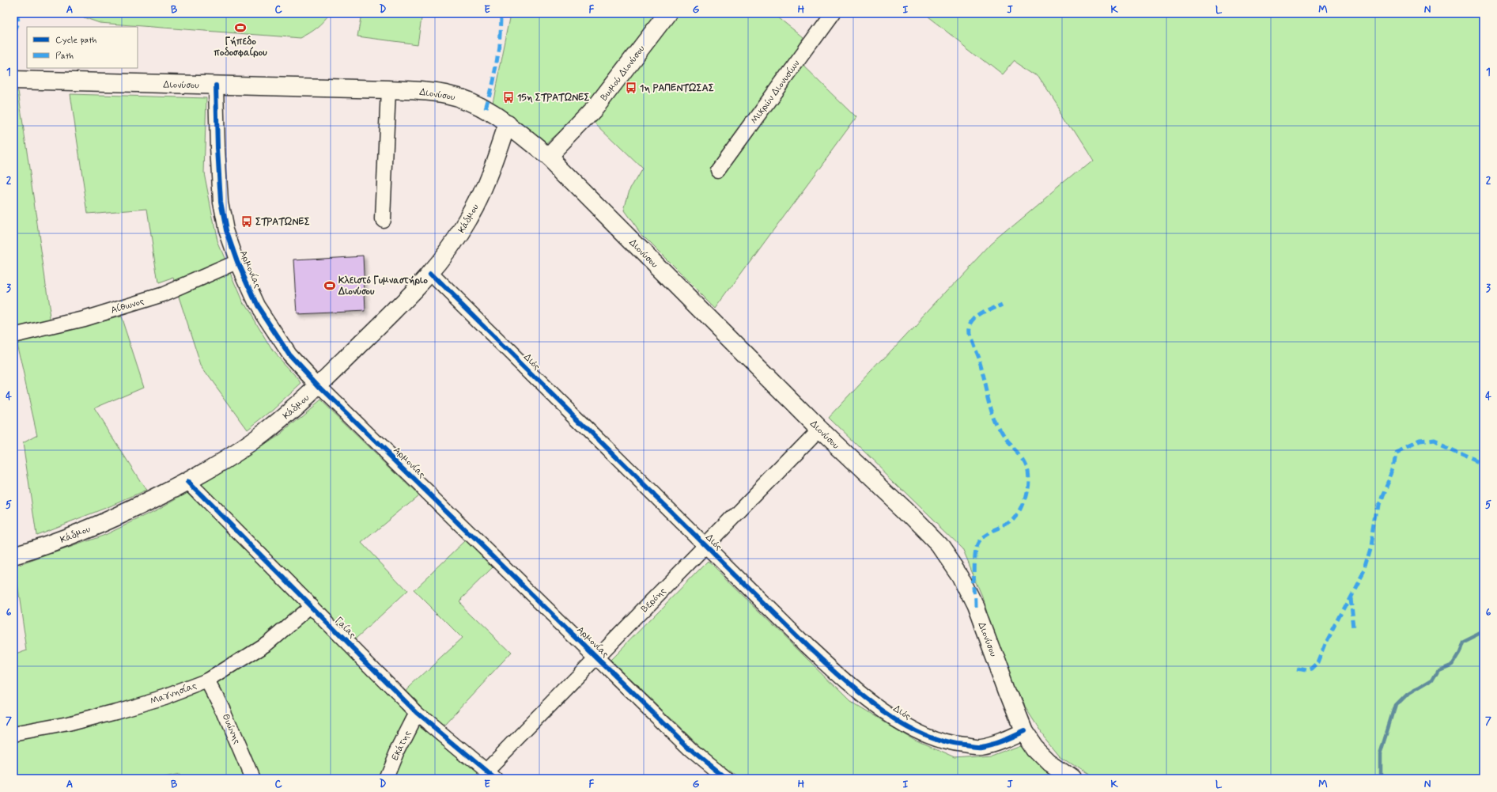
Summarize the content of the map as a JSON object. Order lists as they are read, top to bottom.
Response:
{
  "streets": {
    "main road": ["Βωμού Διονύσου", "Διονύσου", "Κάδμου"],
    "street": [
      "Μικρών Διονυσίων",
      "Αρμονίας",
      "Αίθωνος",
      "Διός",
      "Βερόης",
      "Γαίας",
      "Μαγνησίας",
      "Θυώνης",
      "Εκάτης"
    ]
  },
  "crossings": [
    ["Βωμού Διονύσου", "Διονύσου"],
    ["Διονύσου", "Κάδμου"],
    ["Διονύσου", "Αρμονίας"],
    ["Διονύσου", "Διός"],
    ["Διονύσου", "Βερόης"],
    ["Κάδμου", "Αρμονίας"],
    ["Κάδμου", "Διός"],
    ["Κάδμου", "Γαίας"],
    ["Αρμονίας", "Αίθωνος"],
    ["Αρμονίας", "Βερόης"],
    ["Διός", "Βερόης"],
    ["Βερόης", "Γαίας"],
    ["Γαίας", "Μαγνησίας"],
    ["Γαίας", "Εκάτης"],
    ["Μαγνησίας", "Θυώνης"]
  ],
  "places": {
    "sports": ["Γήπεδο ποδοσφαίρου", "Κλειστό Γυμναστήριο Διονύσου"],
    "bus stop": ["1η ΡΑΠΕΝΤΩΣΑΣ", "15η ΣΤΡΑΤΩΝΕΣ", "ΣΤΡΑΤΩΝΕΣ"]
  },
  "legend": ["Cycle path", "Path"],
  "grid": {
    "columns": [
      "A",
      "B",
      "C",
      "D",
      "E",
      "F",
      "G",
      "H",
      "I",
      "J",
      "K",
      "L",
      "M",
      "N"
    ],
    "rows": [
      "1",
      "2",
      "3",
      "4",
      "5",
      "6",
      "7"
    ]
  }
}
